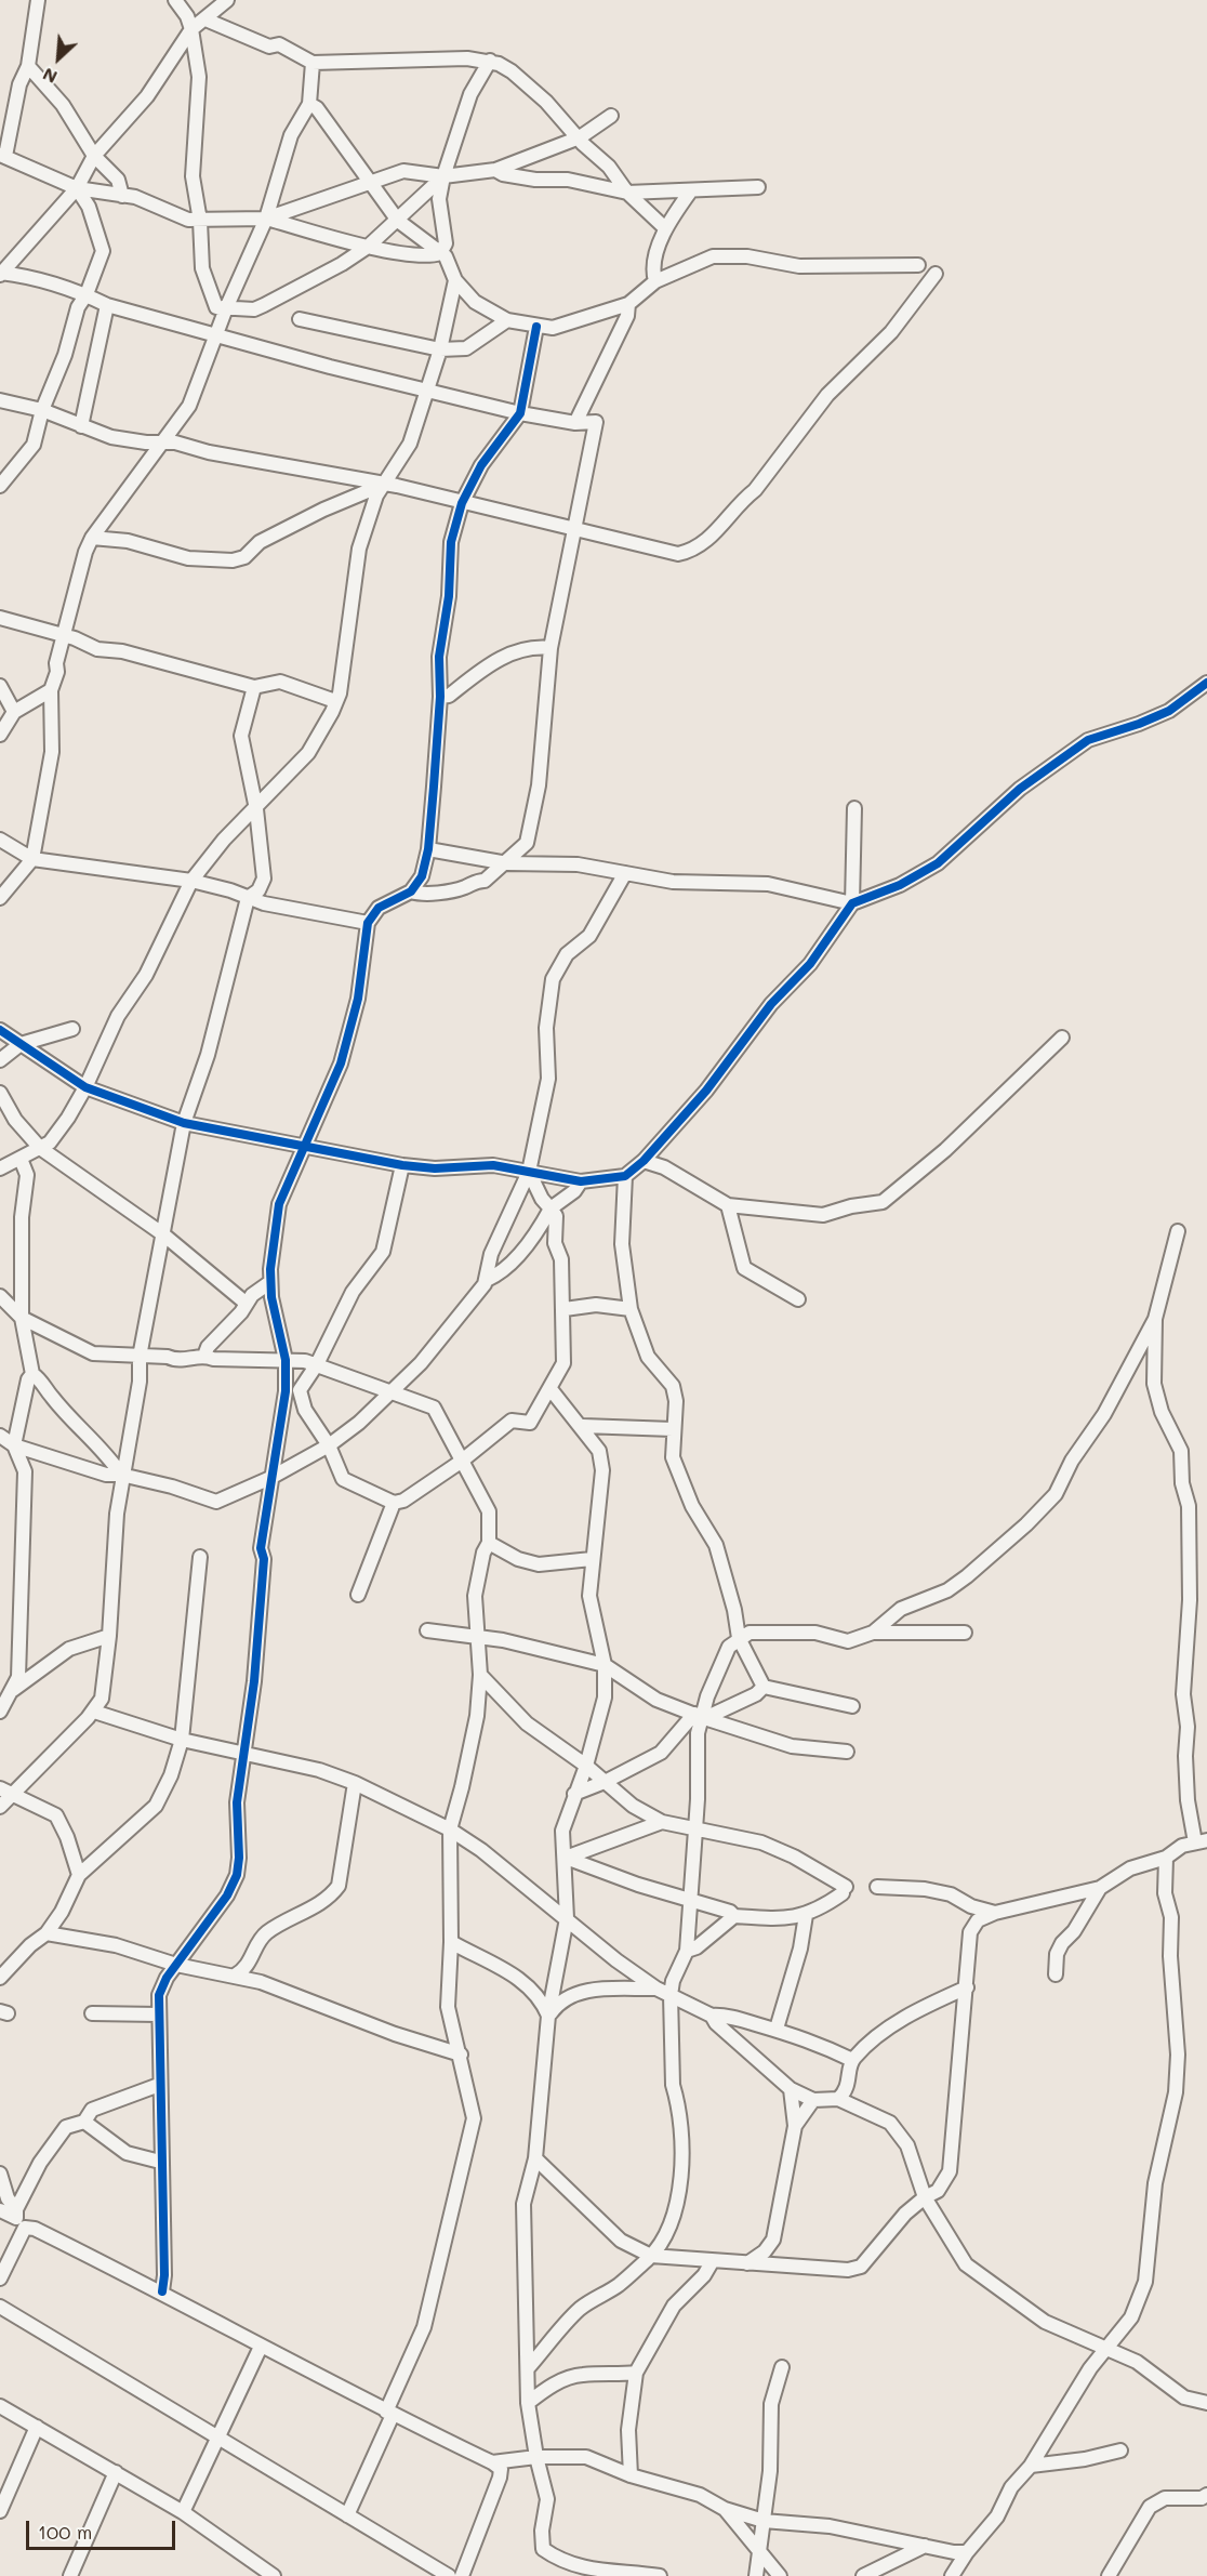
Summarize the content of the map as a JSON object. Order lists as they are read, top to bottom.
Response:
{
  "scale_bar": "100 m",
  "north": "bottom left"
}
